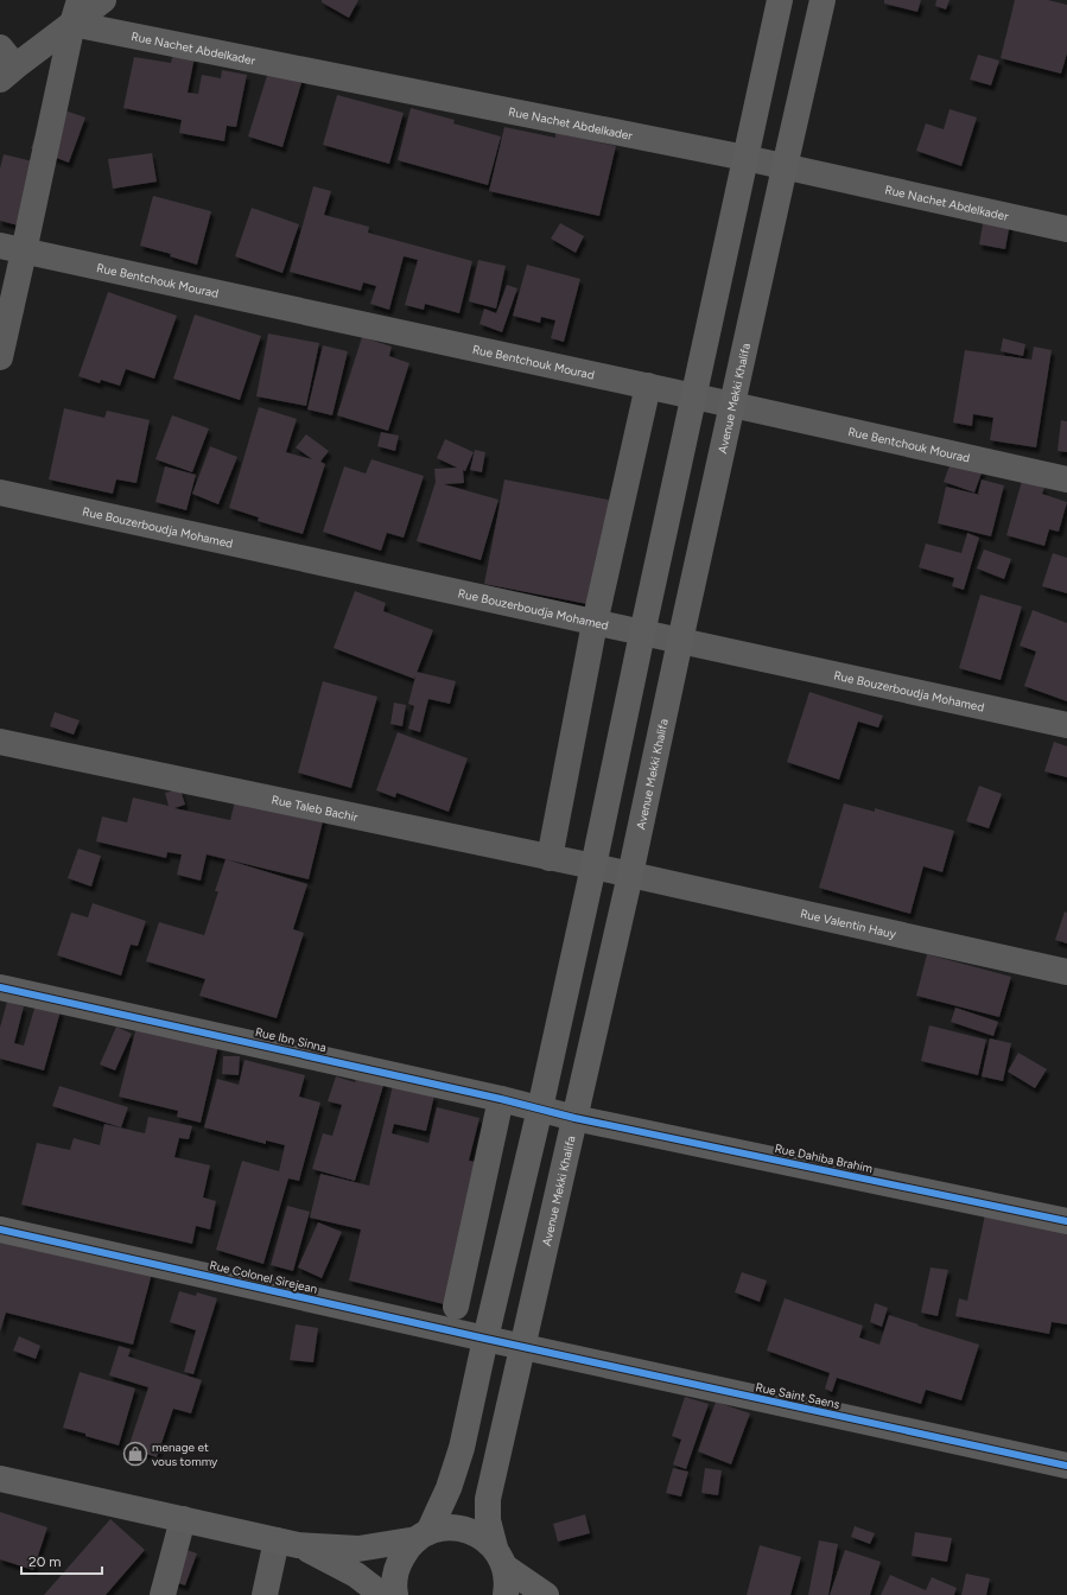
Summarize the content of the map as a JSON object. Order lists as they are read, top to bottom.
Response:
{
  "streets": {
    "main road": ["Avenue Mekki Khalifa"],
    "street": [
      "Rue Nachet Abdelkader",
      "Rue Bentchouk Mourad",
      "Rue Bouzerboudja Mohamed",
      "Rue Taleb Bachir",
      "Rue Valentin Hauy",
      "Rue Ibn Sinna",
      "Rue Dahiba Brahim",
      "Rue Colonel Sirejean",
      "Rue Saint Saens"
    ]
  },
  "crossings": [
    ["Rue Nachet Abdelkader", "Avenue Mekki Khalifa"],
    ["Rue Bentchouk Mourad", "Avenue Mekki Khalifa"],
    ["Avenue Mekki Khalifa", "Rue Bouzerboudja Mohamed"],
    ["Avenue Mekki Khalifa", "Rue Taleb Bachir"],
    ["Avenue Mekki Khalifa", "Rue Valentin Hauy"],
    ["Avenue Mekki Khalifa", "Rue Ibn Sinna"],
    ["Avenue Mekki Khalifa", "Rue Dahiba Brahim"],
    ["Avenue Mekki Khalifa", "Rue Colonel Sirejean"],
    ["Avenue Mekki Khalifa", "Rue Saint Saens"],
    ["Rue Taleb Bachir", "Rue Valentin Hauy"],
    ["Rue Ibn Sinna", "Rue Dahiba Brahim"],
    ["Rue Colonel Sirejean", "Rue Saint Saens"]
  ],
  "places": {
    "shop": ["menage et vous tommy"]
  },
  "scale_bar": "20 m"
}
